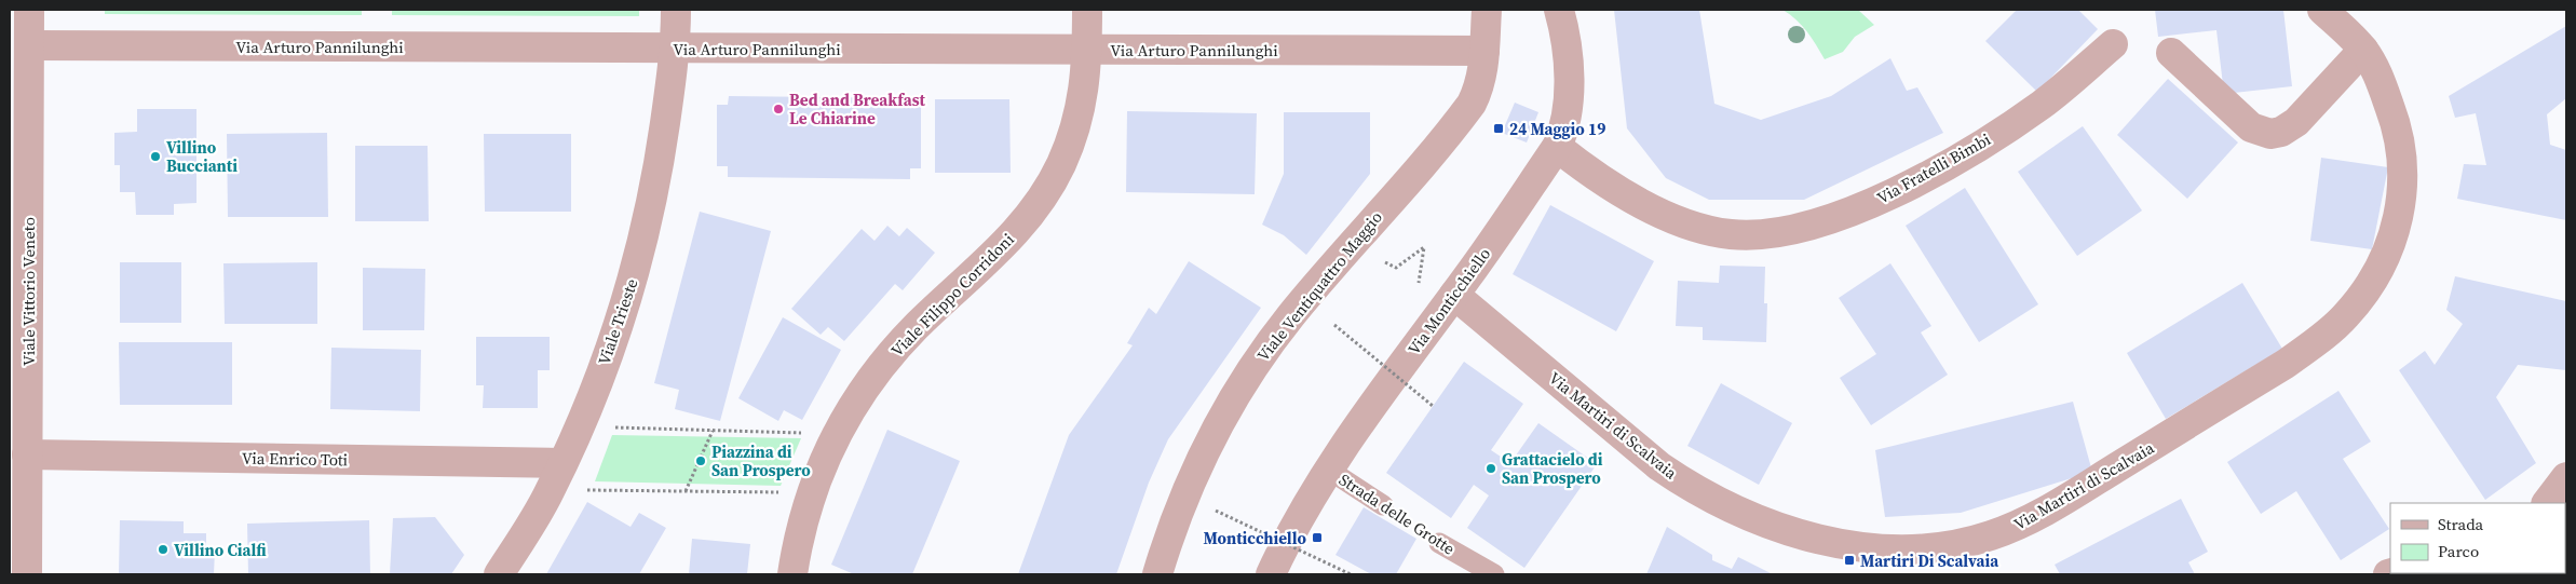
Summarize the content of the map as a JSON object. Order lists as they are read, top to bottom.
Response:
{
  "streets": {
    "street": [
      "Via Arturo Pannilunghi",
      "Via Fratelli Bimbi",
      "Viale Ventiquattro Maggio",
      "Viale Vittorio Veneto",
      "Viale Filippo Corridoni",
      "Via Monticchiello",
      "Viale Trieste",
      "Via Martiri di Scalvaia",
      "Via Enrico Toti"
    ],
    "lane": ["Strada delle Grotte"]
  },
  "crossings": [
    ["Via Arturo Pannilunghi", "Viale Ventiquattro Maggio"],
    ["Via Arturo Pannilunghi", "Viale Vittorio Veneto"],
    ["Via Arturo Pannilunghi", "Viale Filippo Corridoni"],
    ["Via Arturo Pannilunghi", "Viale Trieste"],
    ["Via Fratelli Bimbi", "Via Monticchiello"],
    ["Viale Vittorio Veneto", "Via Enrico Toti"],
    ["Via Monticchiello", "Via Martiri di Scalvaia"],
    ["Via Monticchiello", "Strada delle Grotte"],
    ["Viale Trieste", "Via Enrico Toti"]
  ],
  "places": {
    "other": [
      "Bed and Breakfast Le Chiarine",
      "Villino Buccianti",
      "Piazzina di San Prospero",
      "Grattacielo di San Prospero",
      "Villino Cialfi"
    ],
    "transit": ["24 Maggio 19", "Monticchiello", "Martiri Di Scalvaia"]
  },
  "legend": ["Strada", "Parco"]
}
